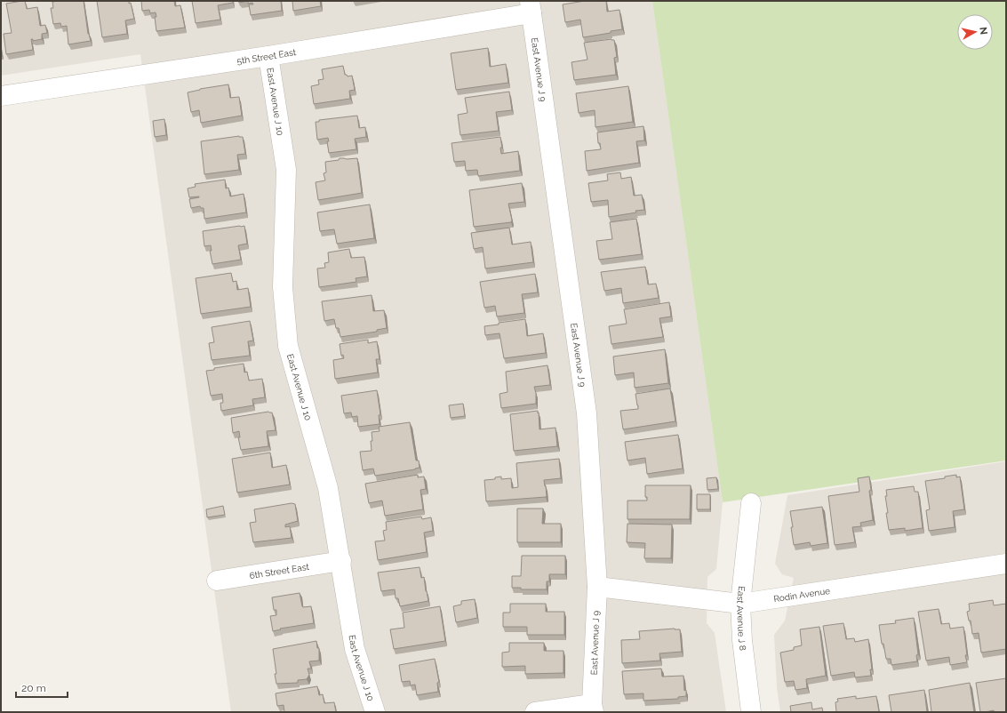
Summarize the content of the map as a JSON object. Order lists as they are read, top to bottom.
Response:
{
  "streets": {
    "street": [
      "5th Street East",
      "East Avenue J 9",
      "East Avenue J 10",
      "6th Street East",
      "Rodin Avenue",
      "East Avenue J 8"
    ]
  },
  "crossings": [
    ["5th Street East", "East Avenue J 9"],
    ["5th Street East", "East Avenue J 10"],
    ["East Avenue J 9", "Rodin Avenue"],
    ["East Avenue J 10", "6th Street East"],
    ["Rodin Avenue", "East Avenue J 8"]
  ],
  "scale_bar": "20 m",
  "north": "right"
}
